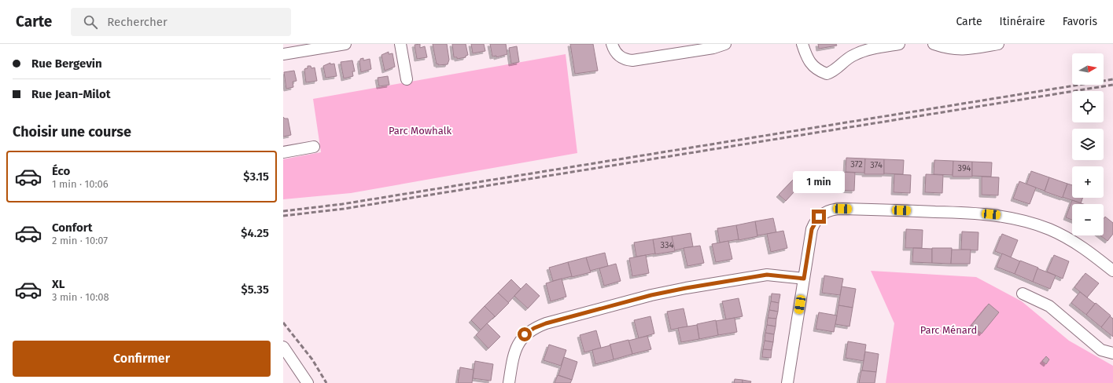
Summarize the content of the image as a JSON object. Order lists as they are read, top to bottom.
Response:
{
  "parks": ["Parc Mowhalk", "Parc Ménard"],
  "house_numbers": [
    "372",
    "374",
    "394",
    "334"
  ],
  "north": "right",
  "page": {
    "header": "Carte",
    "search": "Rechercher",
    "nav": ["Carte", "Itinéraire", "Favoris"],
    "banner": ["Rue Bergevin", "Rue Jean-Milot"],
    "map_buttons": ["+", "−"],
    "heading": "Choisir une course",
    "list": [
      {
        "name": "Éco",
        "note": "1 min · 10:06",
        "value": "$3.15"
      },
      {
        "name": "Confort",
        "note": "2 min · 10:07",
        "value": "$4.25"
      },
      {
        "name": "XL",
        "note": "3 min · 10:08",
        "value": "$5.35"
      }
    ],
    "bubble": "1 min",
    "buttons": "Confirmer"
  }
}
